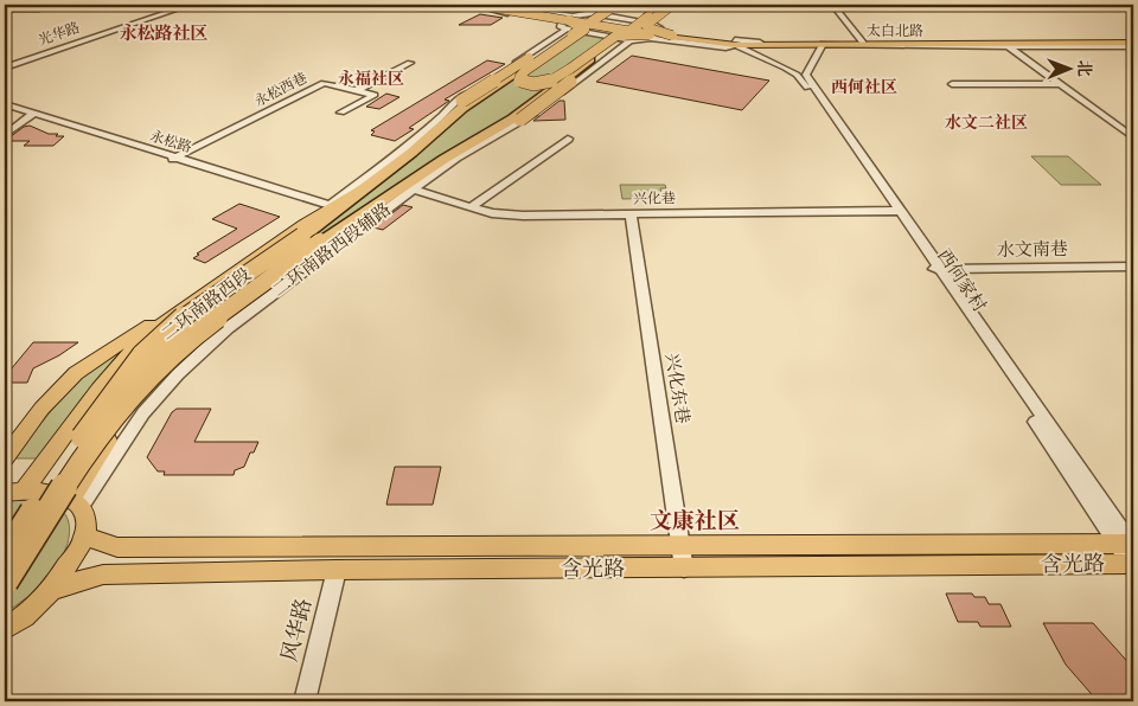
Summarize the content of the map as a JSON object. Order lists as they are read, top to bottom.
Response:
{
  "streets": {
    "highway": ["二环南路西段"],
    "main road": ["太白北路", "含光路"],
    "street": [
      "光华路",
      "永松西巷",
      "永松路",
      "兴化巷",
      "二环南路西段辅路",
      "水文南巷",
      "西何家村",
      "兴化东巷",
      "风华路"
    ]
  },
  "crossings": [
    ["太白北路", "西何家村"],
    ["永松西巷", "永松路"],
    ["兴化巷", "二环南路西段辅路"],
    ["兴化巷", "西何家村"],
    ["兴化巷", "兴化东巷"],
    ["二环南路西段辅路", "二环南路西段"],
    ["水文南巷", "西何家村"],
    ["西何家村", "含光路"],
    ["兴化东巷", "含光路"],
    ["含光路", "风华路"]
  ],
  "districts": [
    "永松路社区",
    "永福社区",
    "西何社区",
    "水文二社区",
    "文康社区"
  ],
  "north": "right"
}
